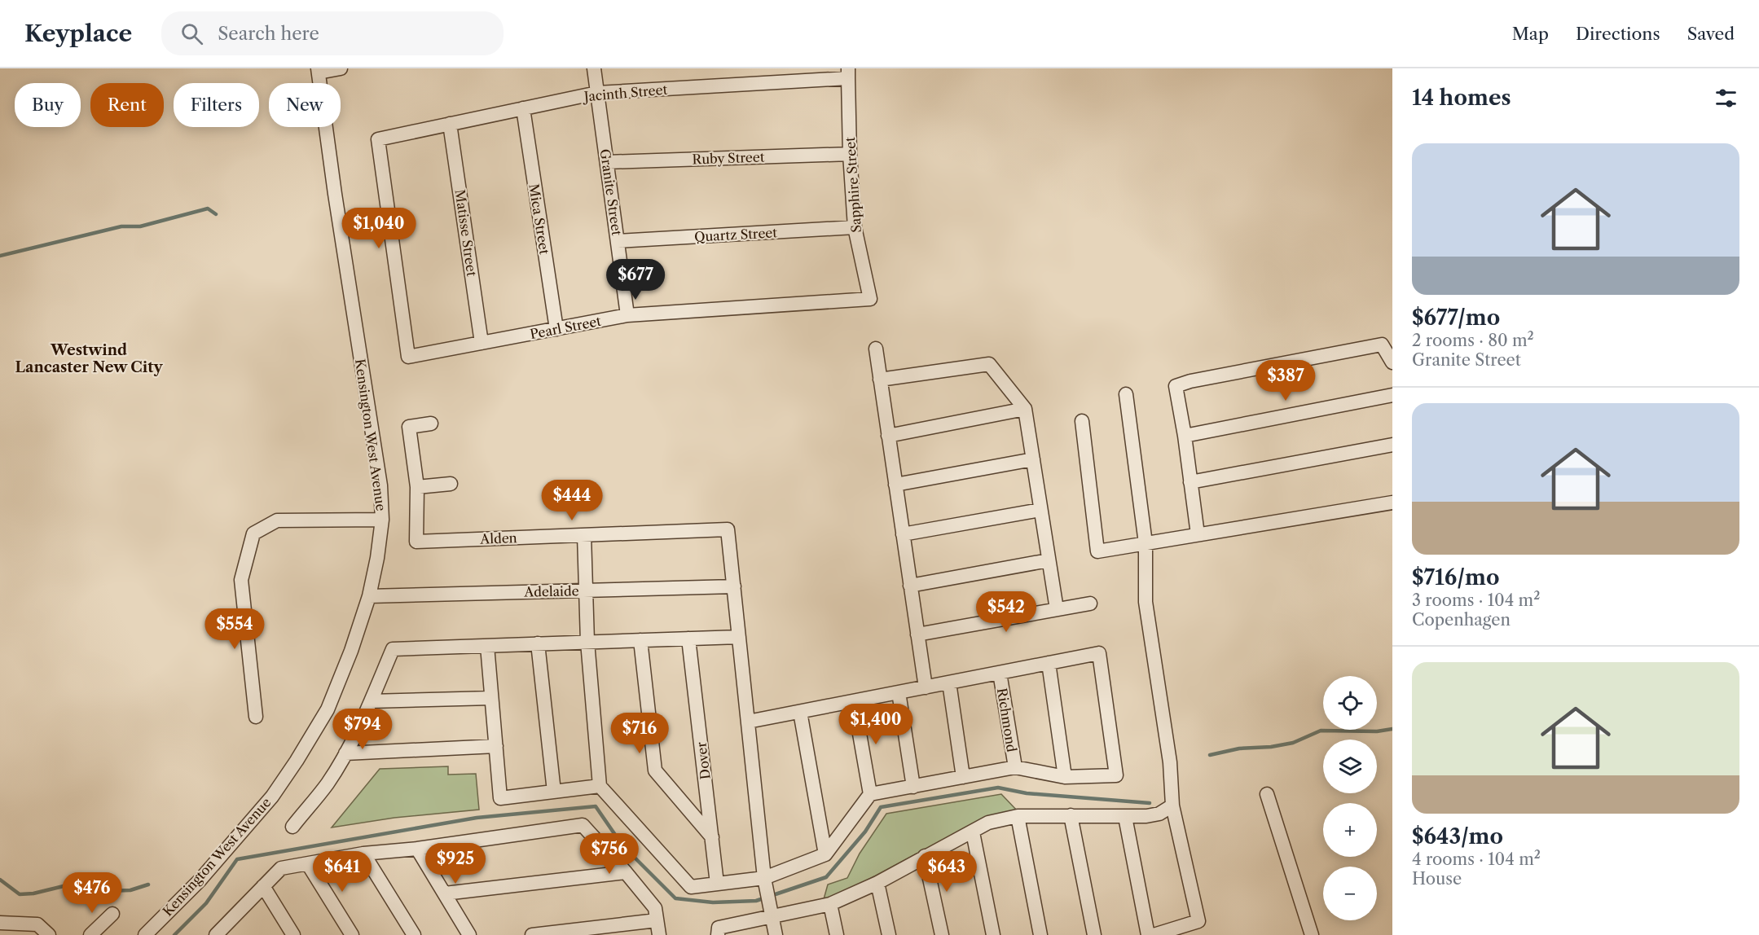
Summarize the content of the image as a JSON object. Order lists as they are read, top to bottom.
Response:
{
  "streets": {
    "street": [
      "Jacinth Street",
      "Ruby Street",
      "Sapphire Street",
      "Granite Street",
      "Mica Street",
      "Matisse Street",
      "Quartz Street",
      "Pearl Street",
      "Kensington West Avenue",
      "Alden",
      "Adelaide",
      "Richmond",
      "Dover"
    ]
  },
  "crossings": [
    ["Jacinth Street", "Sapphire Street"],
    ["Jacinth Street", "Granite Street"],
    ["Jacinth Street", "Mica Street"],
    ["Jacinth Street", "Matisse Street"],
    ["Jacinth Street", "Pearl Street"],
    ["Ruby Street", "Sapphire Street"],
    ["Ruby Street", "Granite Street"],
    ["Sapphire Street", "Quartz Street"],
    ["Sapphire Street", "Pearl Street"],
    ["Granite Street", "Quartz Street"],
    ["Granite Street", "Pearl Street"],
    ["Mica Street", "Pearl Street"],
    ["Matisse Street", "Pearl Street"],
    ["Kensington West Avenue", "Adelaide"],
    ["Alden", "Adelaide"]
  ],
  "districts": ["Westwind Lancaster New City"],
  "page": {
    "header": "Keyplace",
    "search": "Search here",
    "nav": ["Map", "Directions", "Saved"],
    "heading": "14 homes",
    "chip": [
      "Buy",
      "Rent",
      "Filters",
      "New"
    ],
    "list": [
      {
        "name": "$677/mo",
        "note": "2 rooms · 80 m² · Granite Street"
      },
      {
        "name": "$716/mo",
        "note": "3 rooms · 104 m² · Copenhagen"
      },
      {
        "name": "$643/mo",
        "note": "4 rooms · 104 m² · House"
      }
    ],
    "price": [
      "$1,040",
      "$677",
      "$387",
      "$444",
      "$542",
      "$554",
      "$1,400",
      "$794",
      "$716",
      "$756",
      "$925",
      "$641",
      "$643",
      "$476"
    ],
    "map_buttons": ["+", "−"]
  }
}
